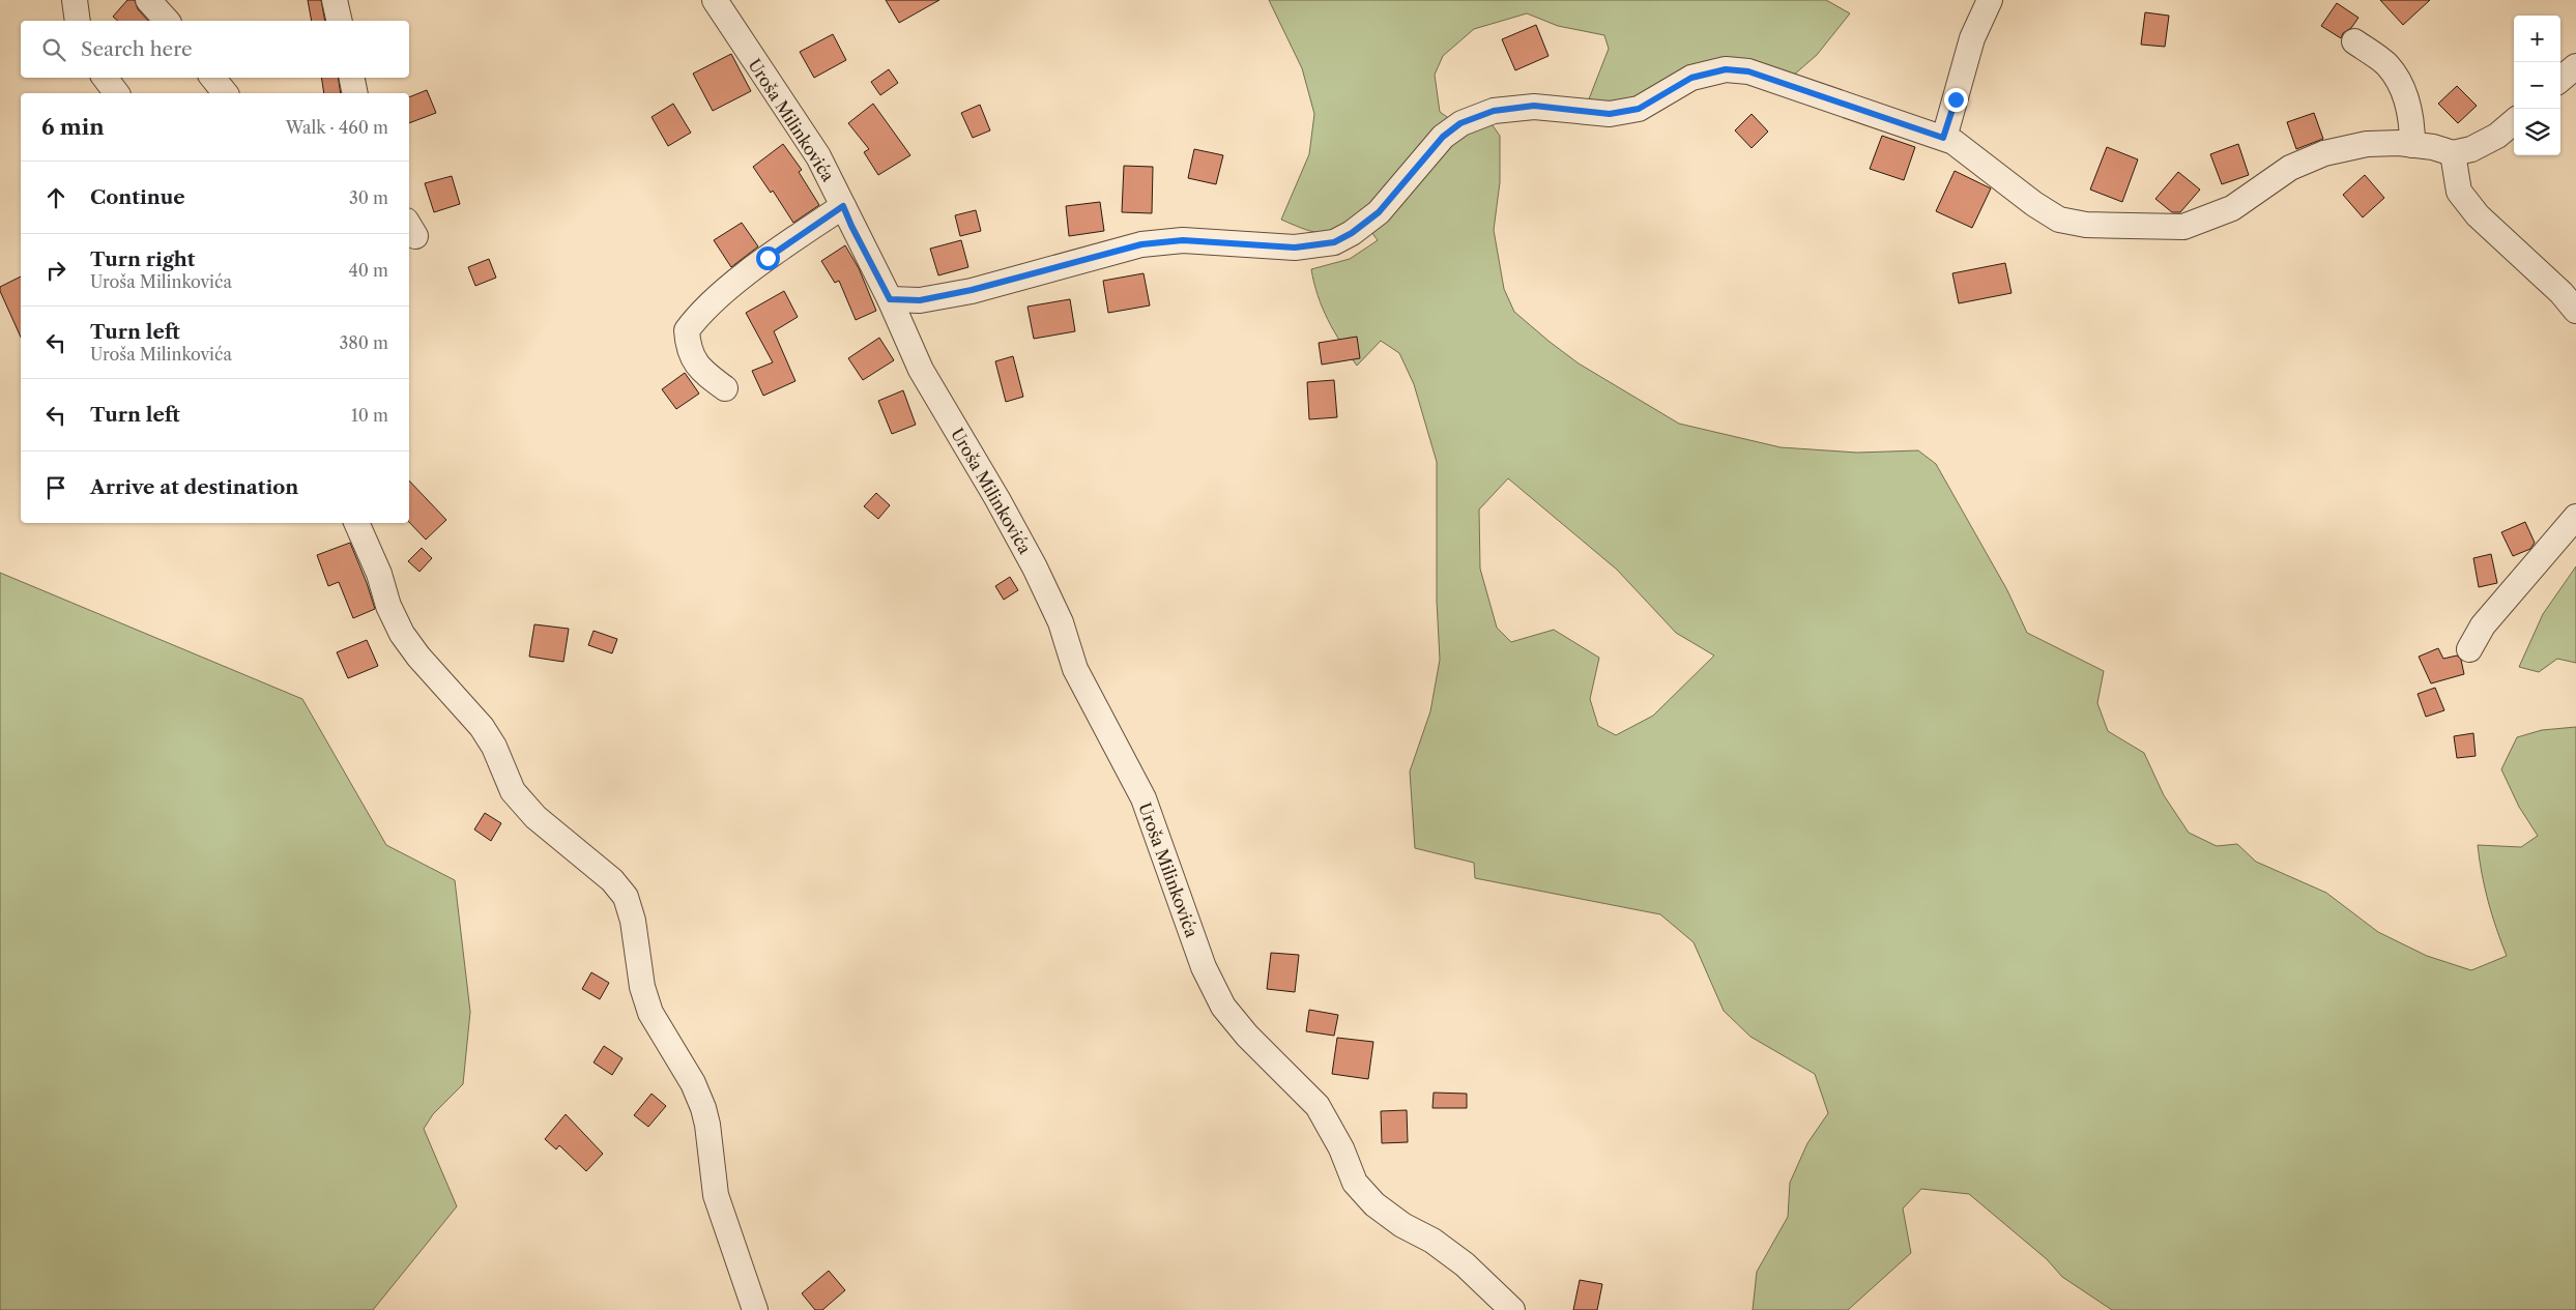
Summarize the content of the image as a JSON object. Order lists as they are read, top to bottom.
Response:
{
  "streets": {
    "street": ["Uroša Milinkovića"]
  },
  "page": {
    "map_buttons": ["+", "−"],
    "search": "Search here",
    "heading": ["6 min", "Walk · 460 m"],
    "list": [
      ["Continue", "30 m"],
      ["Turn right", "Uroša Milinkovića", "40 m"],
      ["Turn left", "Uroša Milinkovića", "380 m"],
      ["Turn left", "10 m"],
      "Arrive at destination"
    ]
  }
}
